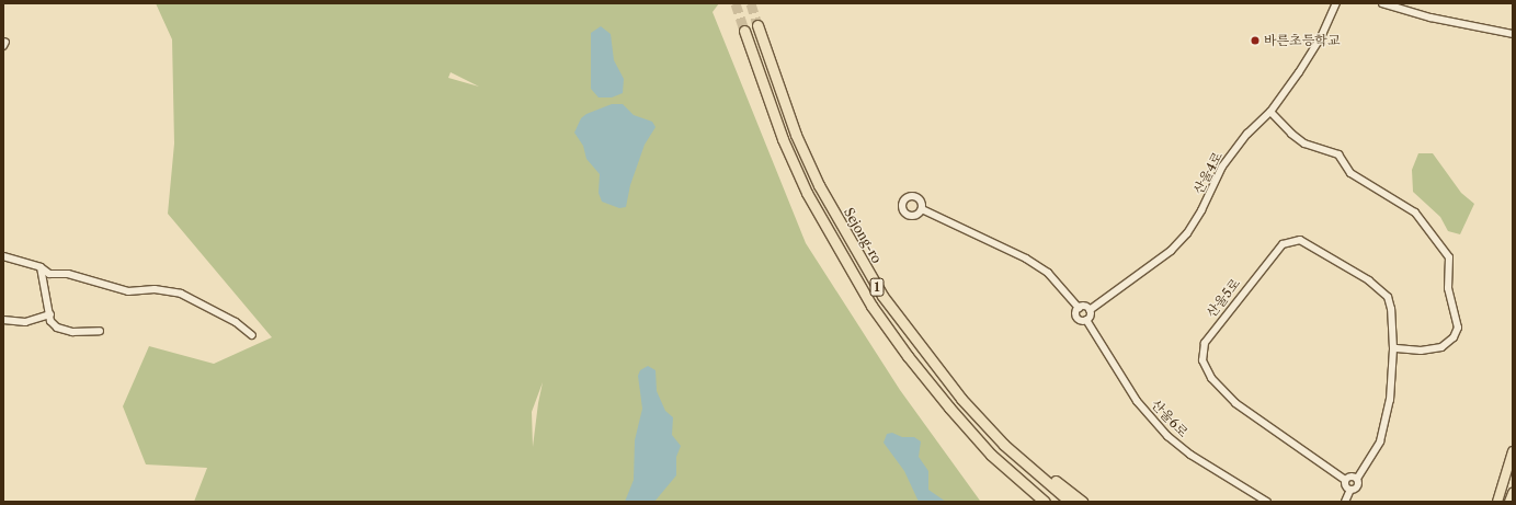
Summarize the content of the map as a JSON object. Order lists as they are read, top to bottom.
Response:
{
  "streets": {
    "highway": ["Sejong-ro", "1"],
    "street": ["산울4로", "산울5로", "산울6로"]
  },
  "crossings": [
    ["산울4로", "산울6로"]
  ],
  "places": ["바른초등학교"]
}
